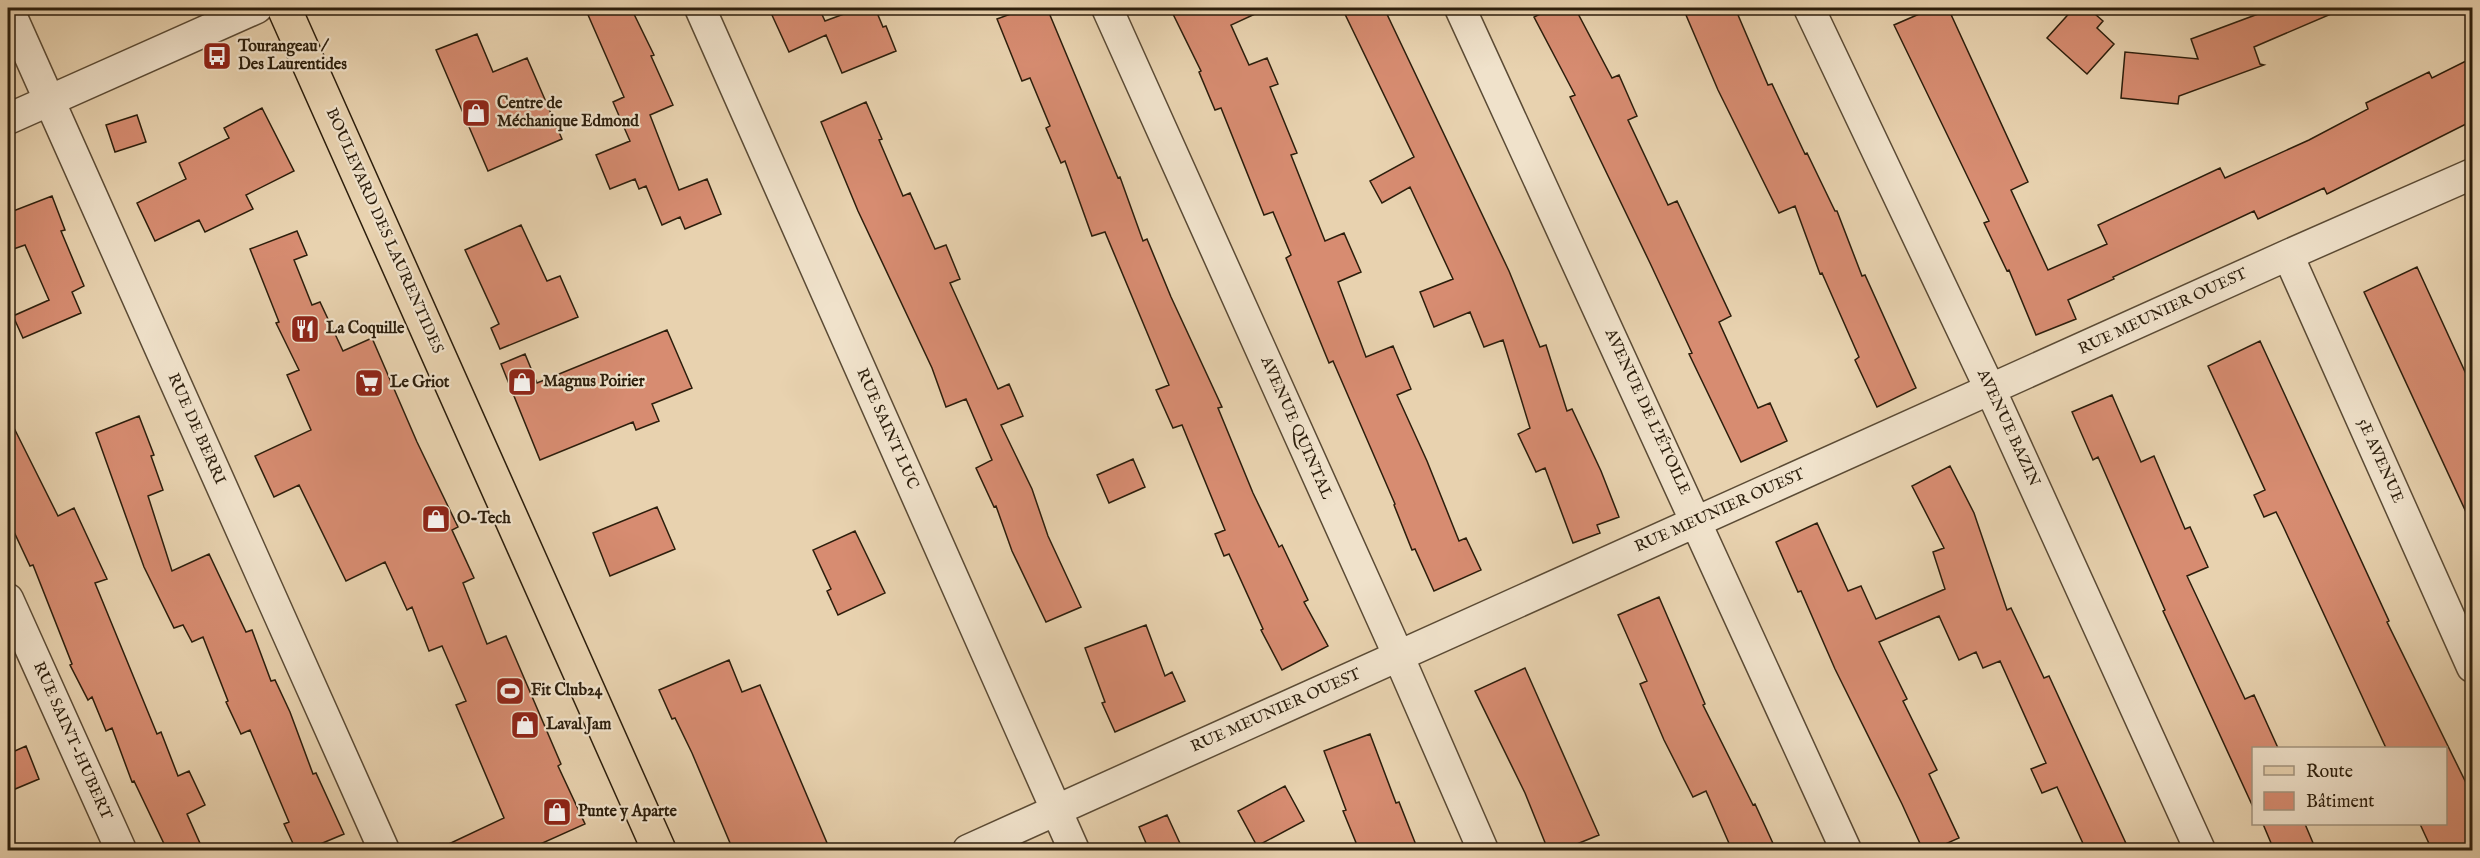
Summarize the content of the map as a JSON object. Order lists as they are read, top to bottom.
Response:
{
  "streets": {
    "main road": ["BOULEVARD DES LAURENTIDES"],
    "street": [
      "RUE MEUNIER OUEST",
      "AVENUE DE L'ÉTOILE",
      "AVENUE QUINTAL",
      "AVENUE BAZIN",
      "RUE DE BERRI",
      "RUE SAINT LUC",
      "5E AVENUE",
      "RUE SAINT-HUBERT"
    ]
  },
  "crossings": [
    ["RUE MEUNIER OUEST", "AVENUE DE L'ÉTOILE"],
    ["RUE MEUNIER OUEST", "AVENUE QUINTAL"],
    ["RUE MEUNIER OUEST", "AVENUE BAZIN"],
    ["RUE MEUNIER OUEST", "RUE SAINT LUC"],
    ["RUE MEUNIER OUEST", "5E AVENUE"]
  ],
  "places": {
    "bus stop": ["Tourangeau / Des Laurentides"],
    "shop": [
      "Centre de Méchanique Edmond",
      "Magnus Poirier",
      "O-Tech",
      "Laval Jam",
      "Punte y Aparte"
    ],
    "restaurant": ["La Coquille"],
    "supermarket": ["Le Griot"],
    "sports": ["Fit Club24"]
  },
  "legend": ["Route", "Bâtiment"]
}
